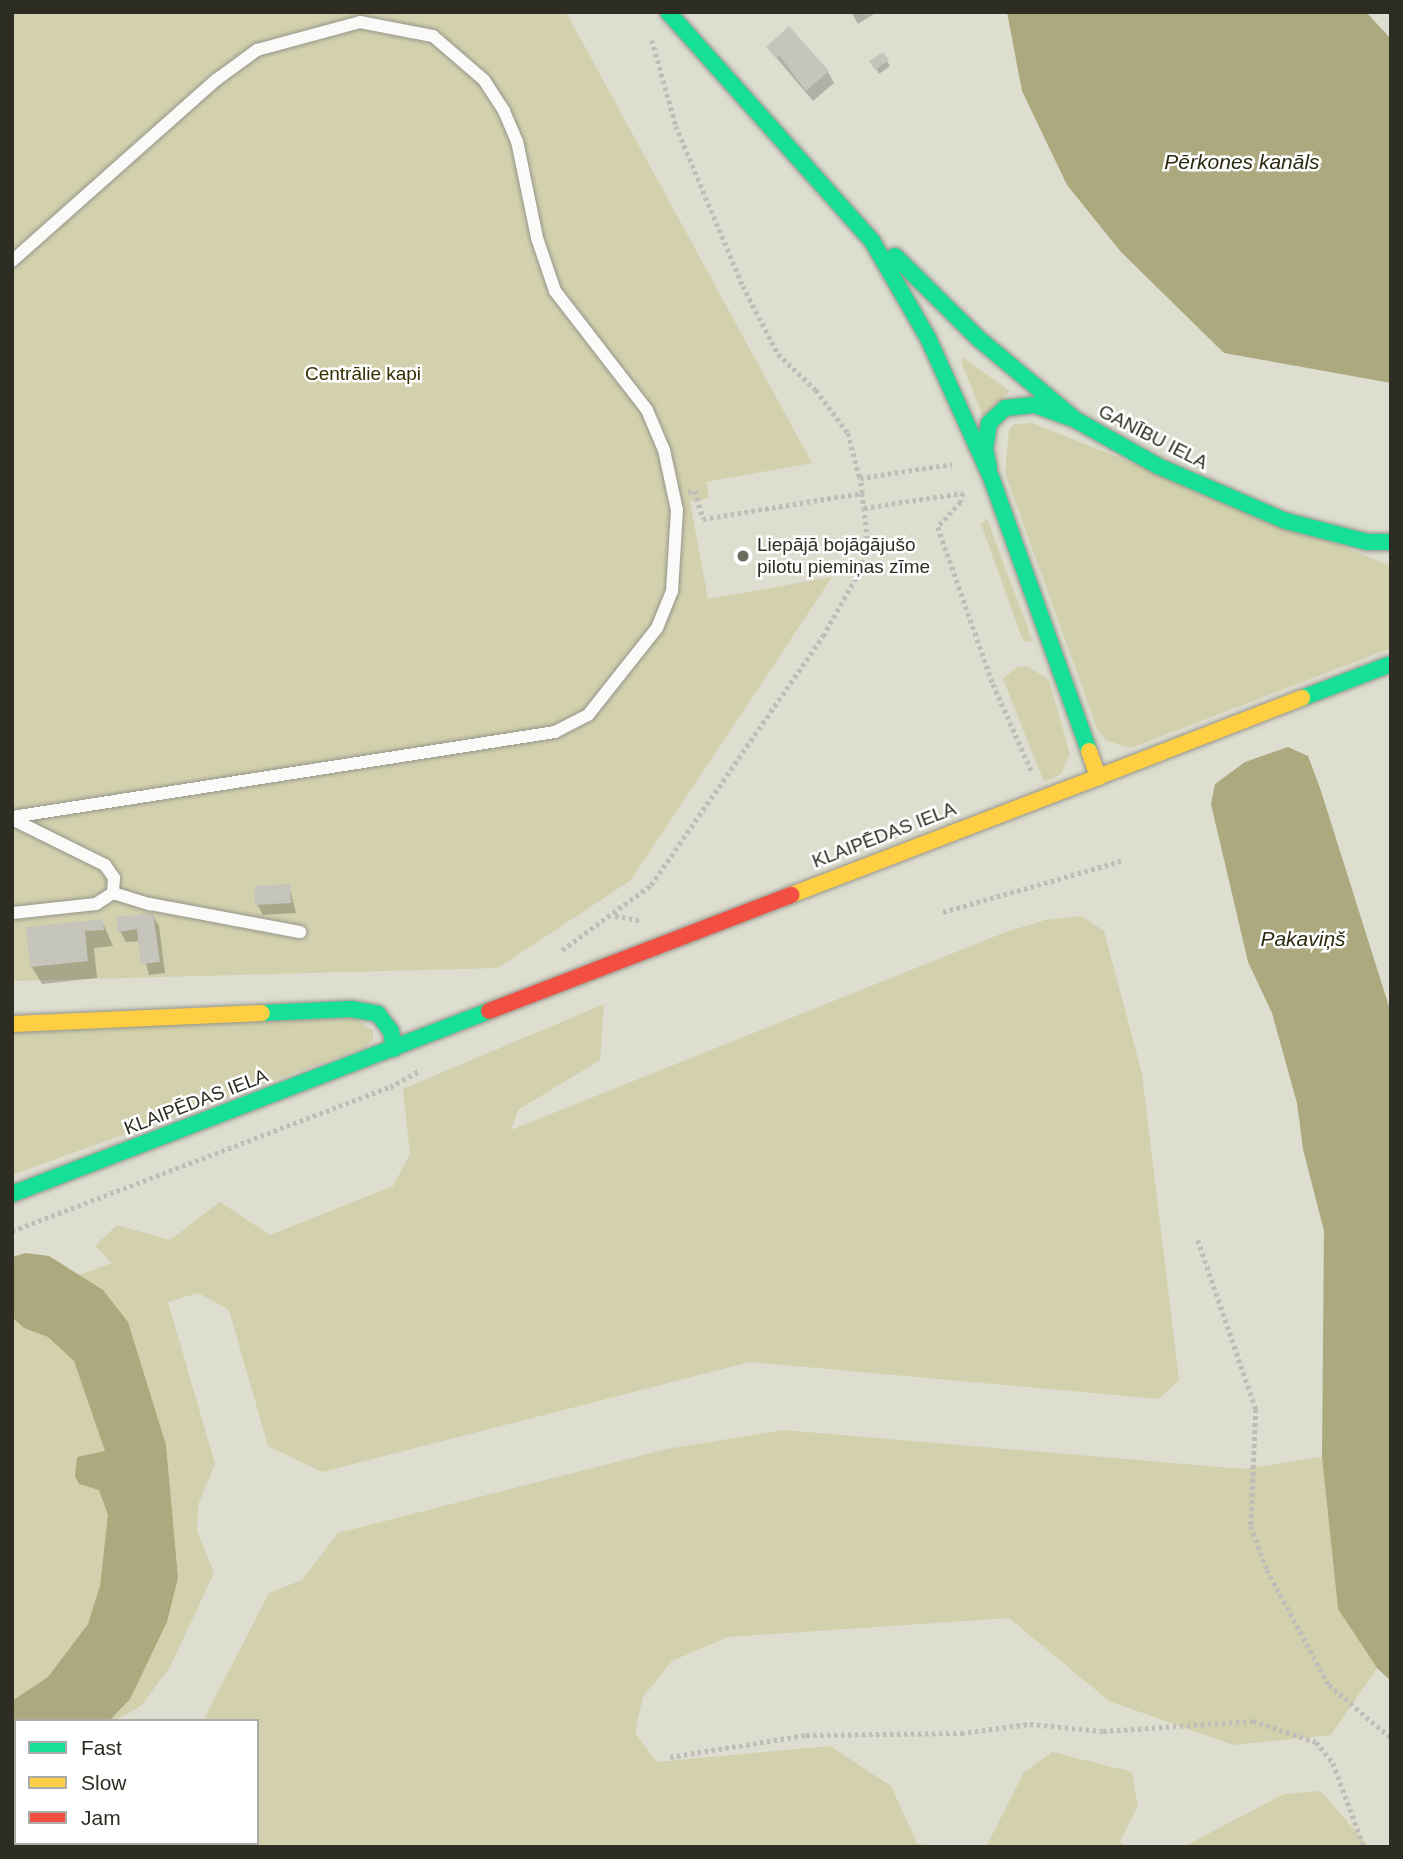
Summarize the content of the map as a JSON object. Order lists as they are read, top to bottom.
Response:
{
  "streets": {
    "main road": ["GANĪBU IELA", "KLAIPĒDAS IELA"]
  },
  "crossings": [
    ["GANĪBU IELA", "KLAIPĒDAS IELA"]
  ],
  "water": ["Pērkones kanāls", "Pakaviņš"],
  "parks": ["Centrālie kapi"],
  "places": ["Liepājā bojāgājušo pilotu piemiņas zīme"],
  "legend": ["Fast", "Slow", "Jam"]
}
